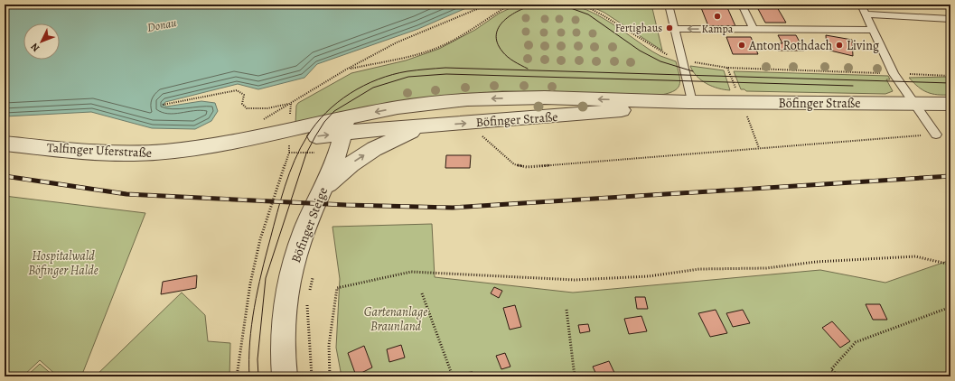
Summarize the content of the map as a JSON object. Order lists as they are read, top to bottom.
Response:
{
  "streets": {
    "street": ["Böfinger Straße", "Talfinger Uferstraße", "Böfinger Steige"]
  },
  "crossings": [
    ["Böfinger Straße", "Talfinger Uferstraße"],
    ["Böfinger Straße", "Böfinger Steige"],
    ["Talfinger Uferstraße", "Böfinger Steige"]
  ],
  "water": ["Donau"],
  "parks": ["Hospitalwald Böfinger Halde", "Gartenanlage Braunland"],
  "places": [
    "Kampa",
    "Fertighaus",
    "Anton Rothdach",
    "Living"
  ],
  "north": "bottom left"
}
